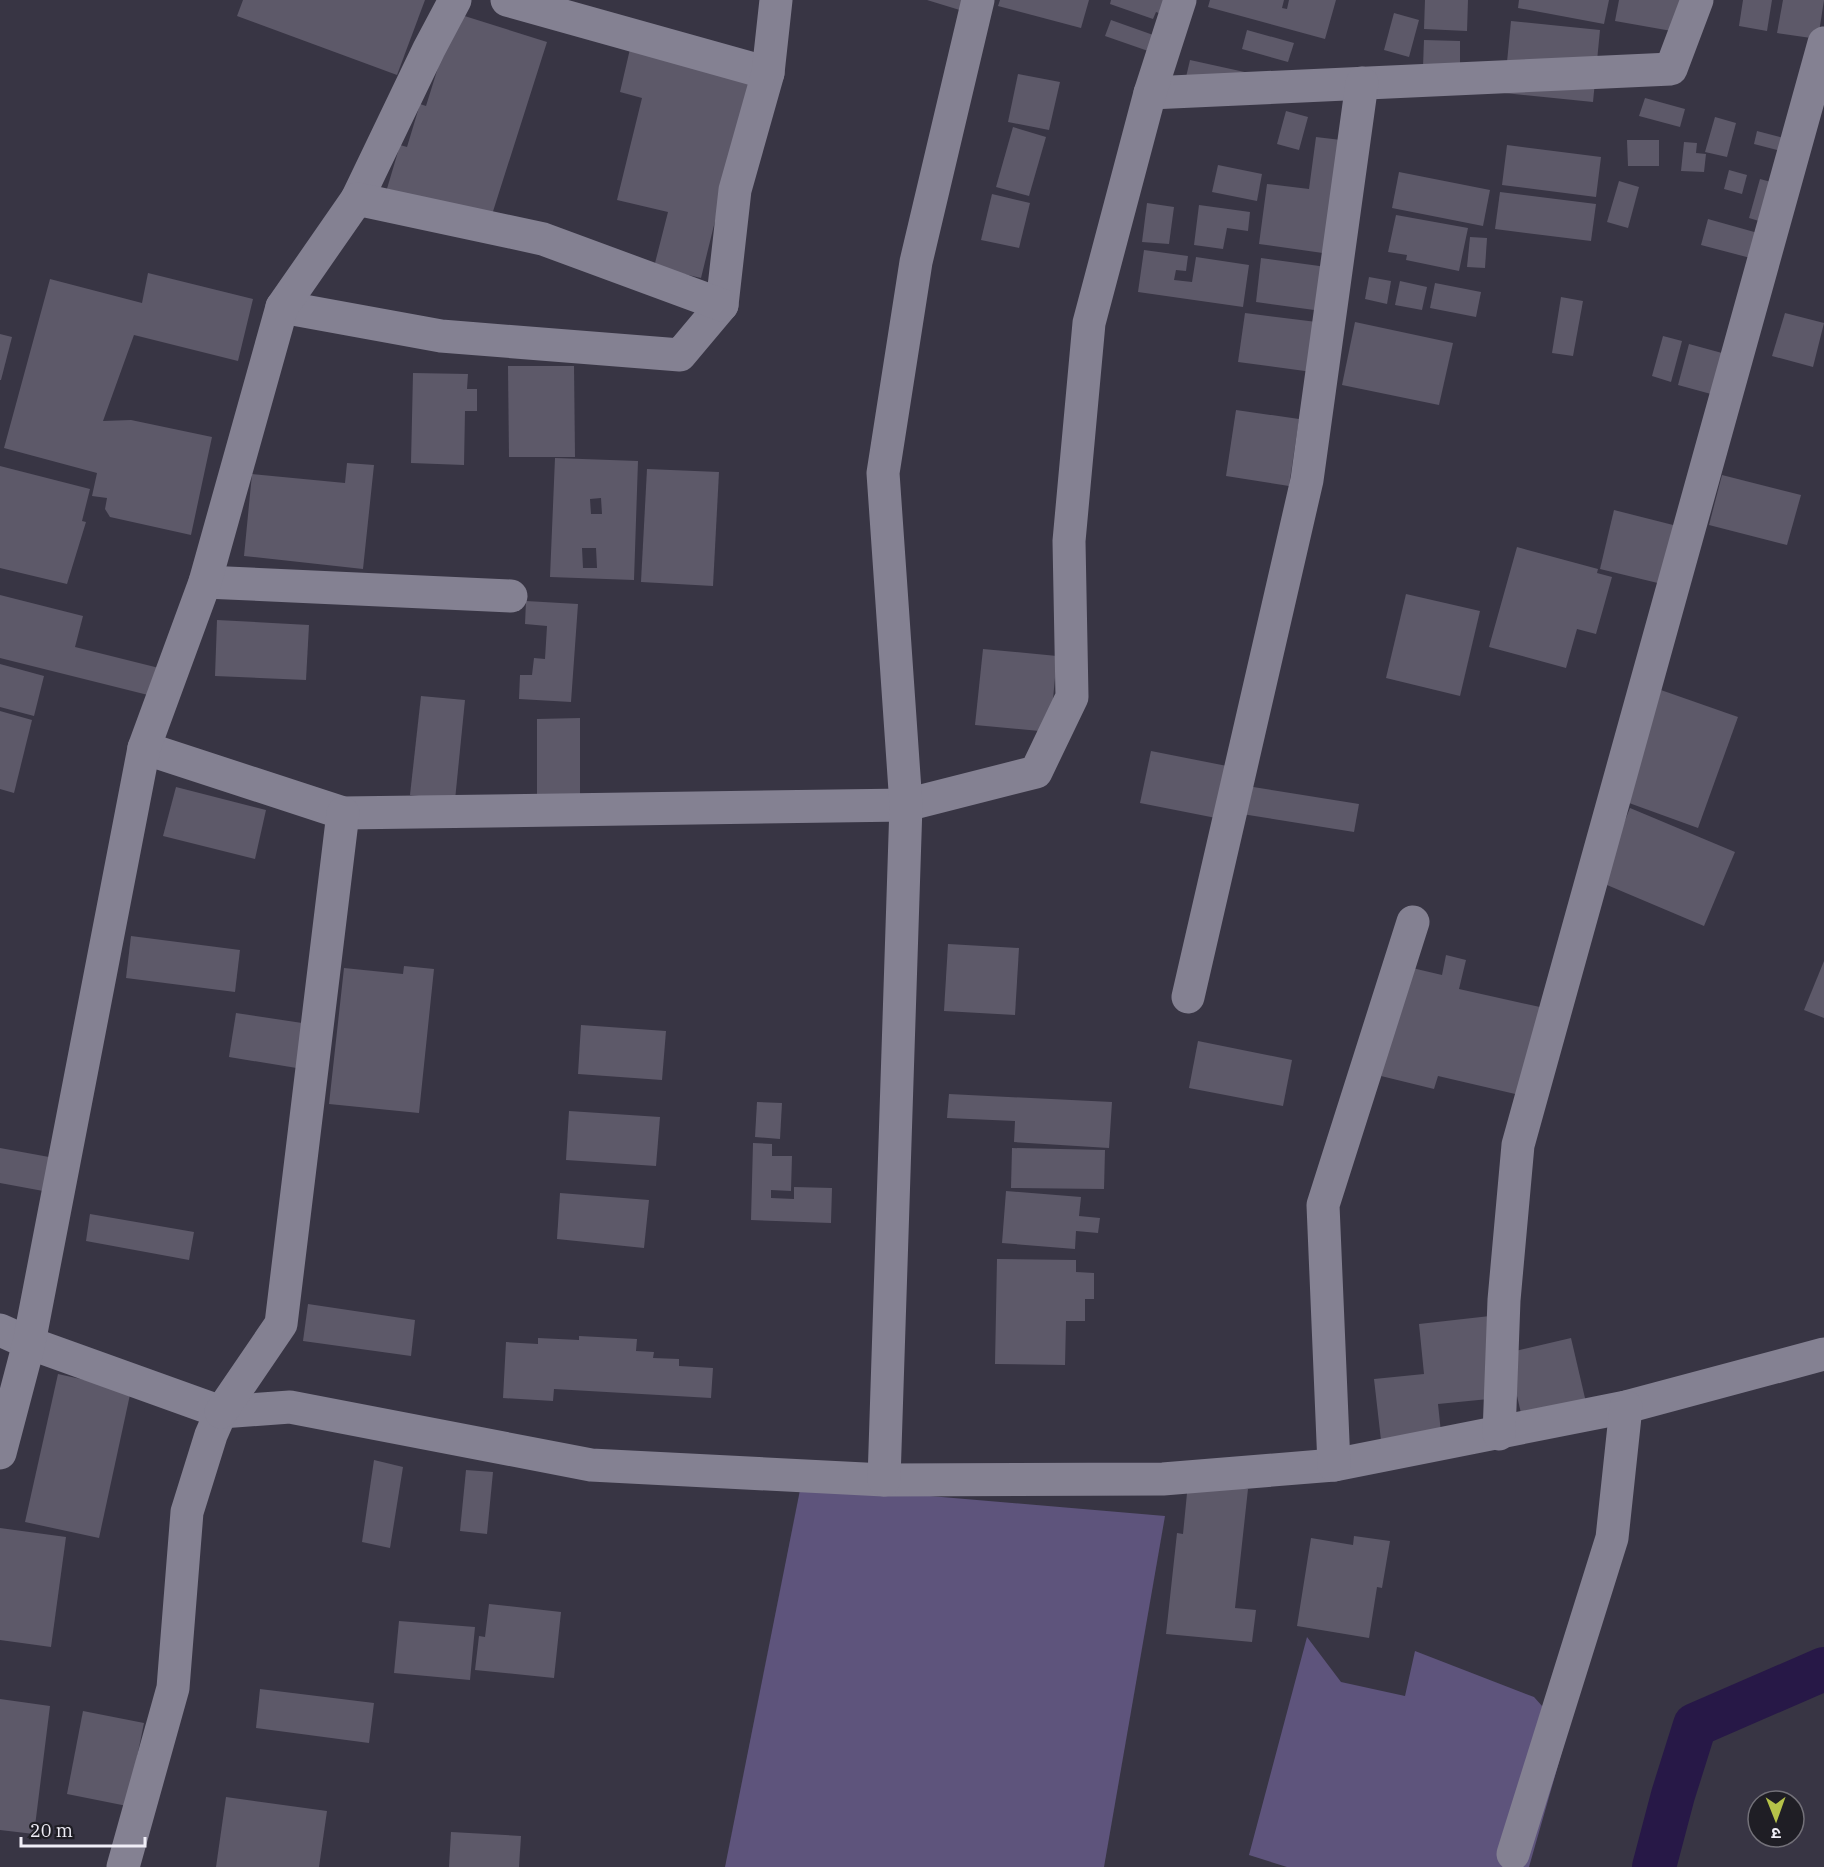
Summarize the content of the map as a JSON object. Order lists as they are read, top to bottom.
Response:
{
  "scale_bar": "20 m",
  "north": "bottom"
}
